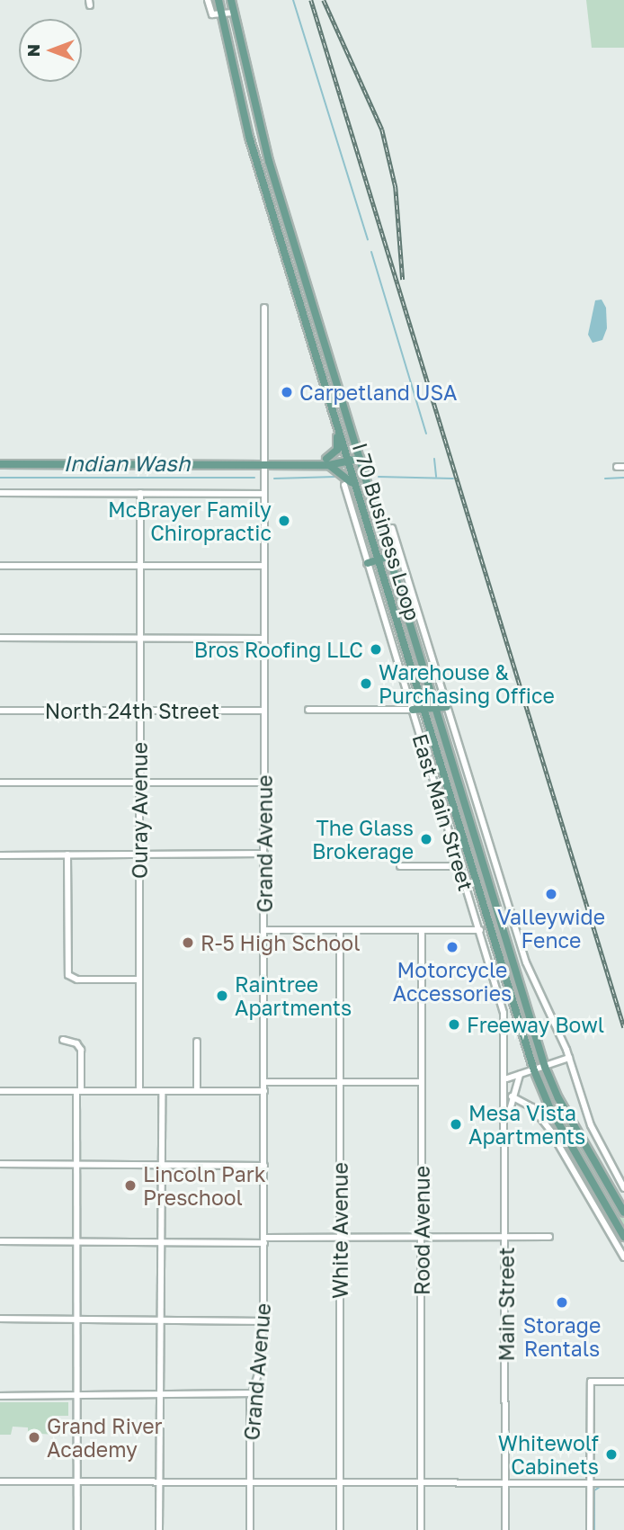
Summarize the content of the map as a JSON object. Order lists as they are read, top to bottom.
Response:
{
  "streets": {
    "main road": ["I 70 Business Loop"],
    "street": [
      "North 24th Street",
      "Ouray Avenue",
      "East Main Street",
      "Grand Avenue",
      "White Avenue",
      "Rood Avenue",
      "Main Street"
    ]
  },
  "crossings": [
    ["North 24th Street", "Ouray Avenue"],
    ["North 24th Street", "Grand Avenue"],
    ["East Main Street", "Main Street"]
  ],
  "water": ["Indian Wash"],
  "places": [
    "Carpetland USA",
    "McBrayer Family Chiropractic",
    "Bros Roofing LLC",
    "Warehouse & Purchasing Office",
    "The Glass Brokerage",
    "Valleywide Fence",
    "R-5 High School",
    "Motorcycle Accessories",
    "Raintree Apartments",
    "Freeway Bowl",
    "Mesa Vista Apartments",
    "Lincoln Park Preschool",
    "Storage Rentals",
    "Grand River Academy",
    "Whitewolf Cabinets"
  ],
  "north": "left"
}
